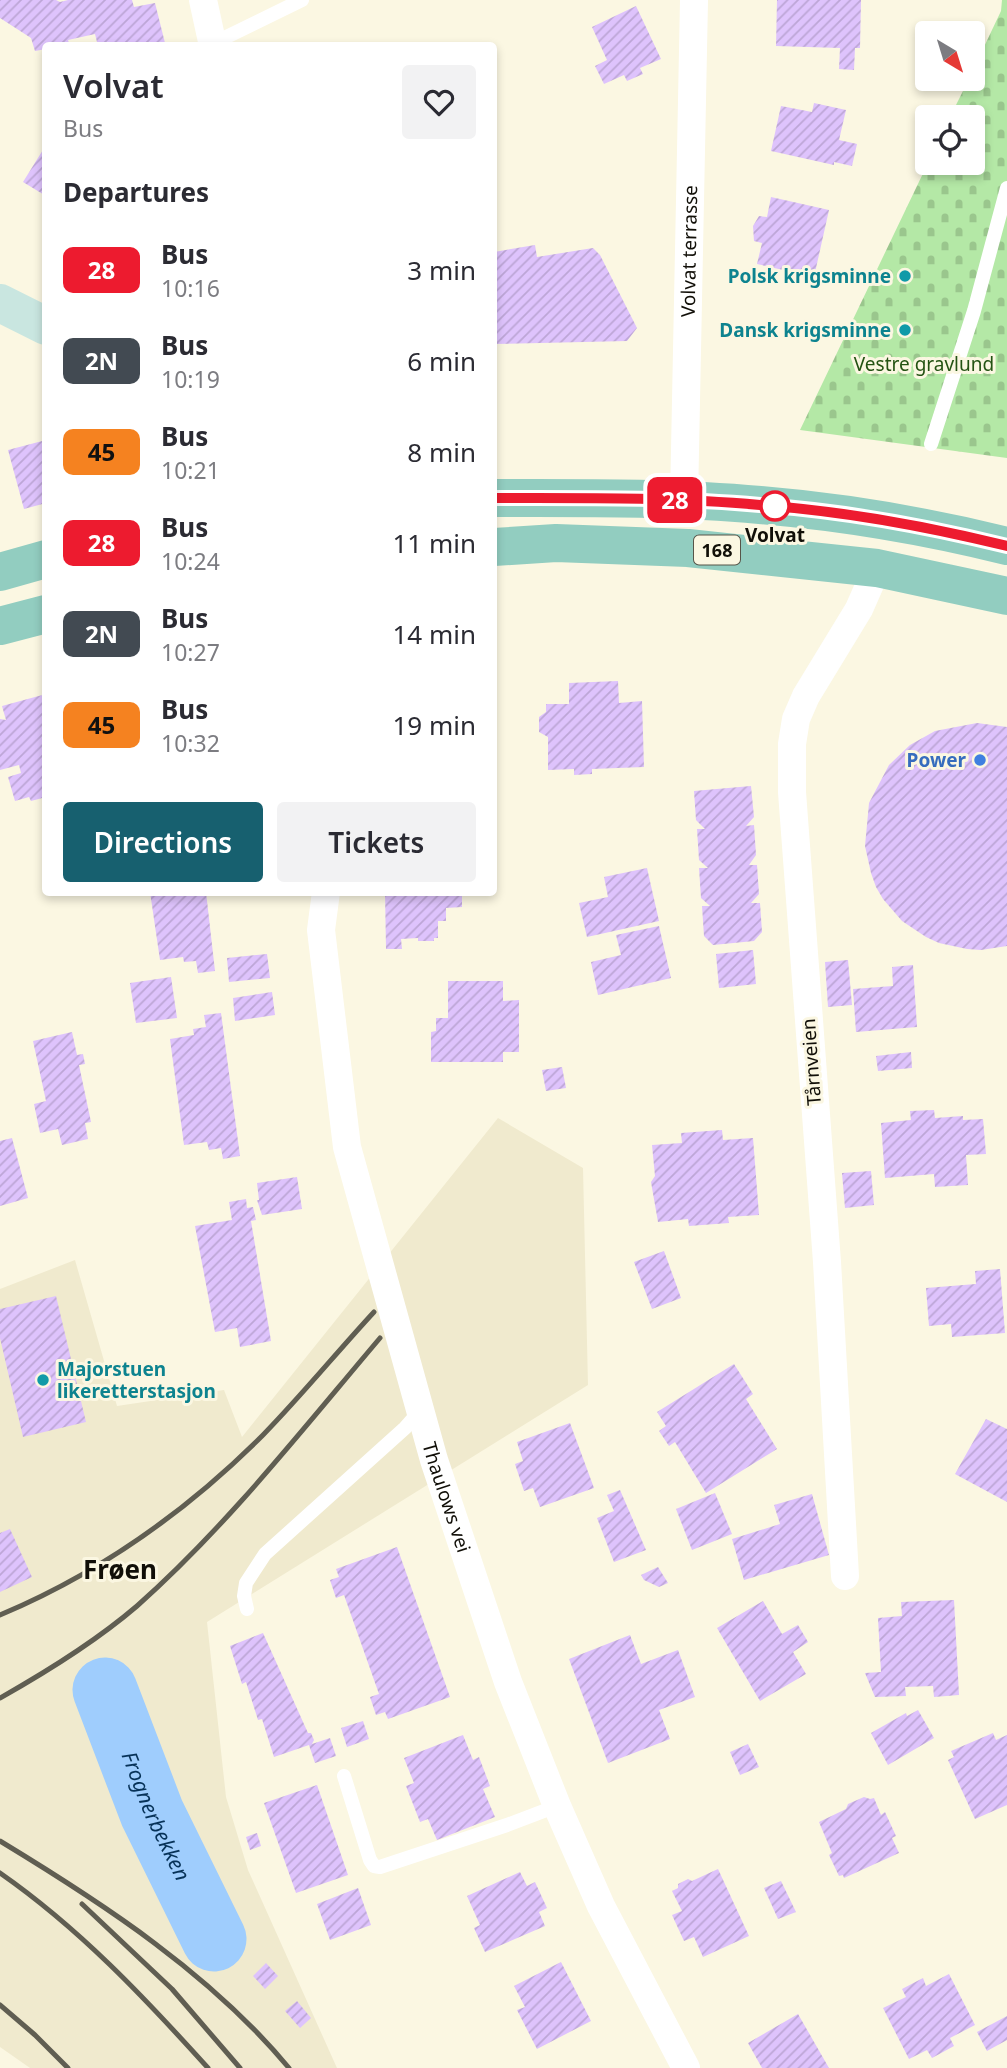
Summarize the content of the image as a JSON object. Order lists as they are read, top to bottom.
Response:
{
  "streets": {
    "main road": ["168"],
    "street": ["Volvat terrasse", "Tårnveien", "Thaulows vei"]
  },
  "crossings": [
    ["168", "Tårnveien"]
  ],
  "districts": ["Frøen"],
  "water": ["Frognerbekken"],
  "parks": ["Vestre gravlund"],
  "places": [
    "Polsk krigsminne",
    "Dansk krigsminne",
    "Volvat",
    "Power",
    "Majorstuen likeretterstasjon"
  ],
  "lines": ["bus line 28"],
  "north": "bottom right",
  "page": {
    "on_map": "28",
    "heading": [
      ["Volvat", "Bus"],
      "Departures"
    ],
    "list": [
      {
        "mark": "28",
        "name": "Bus",
        "note": "10:16",
        "value": "3 min"
      },
      {
        "mark": "2N",
        "name": "Bus",
        "note": "10:19",
        "value": "6 min"
      },
      {
        "mark": "45",
        "name": "Bus",
        "note": "10:21",
        "value": "8 min"
      },
      {
        "mark": "28",
        "name": "Bus",
        "note": "10:24",
        "value": "11 min"
      },
      {
        "mark": "2N",
        "name": "Bus",
        "note": "10:27",
        "value": "14 min"
      },
      {
        "mark": "45",
        "name": "Bus",
        "note": "10:32",
        "value": "19 min"
      }
    ],
    "buttons": ["Directions", "Tickets"]
  }
}
